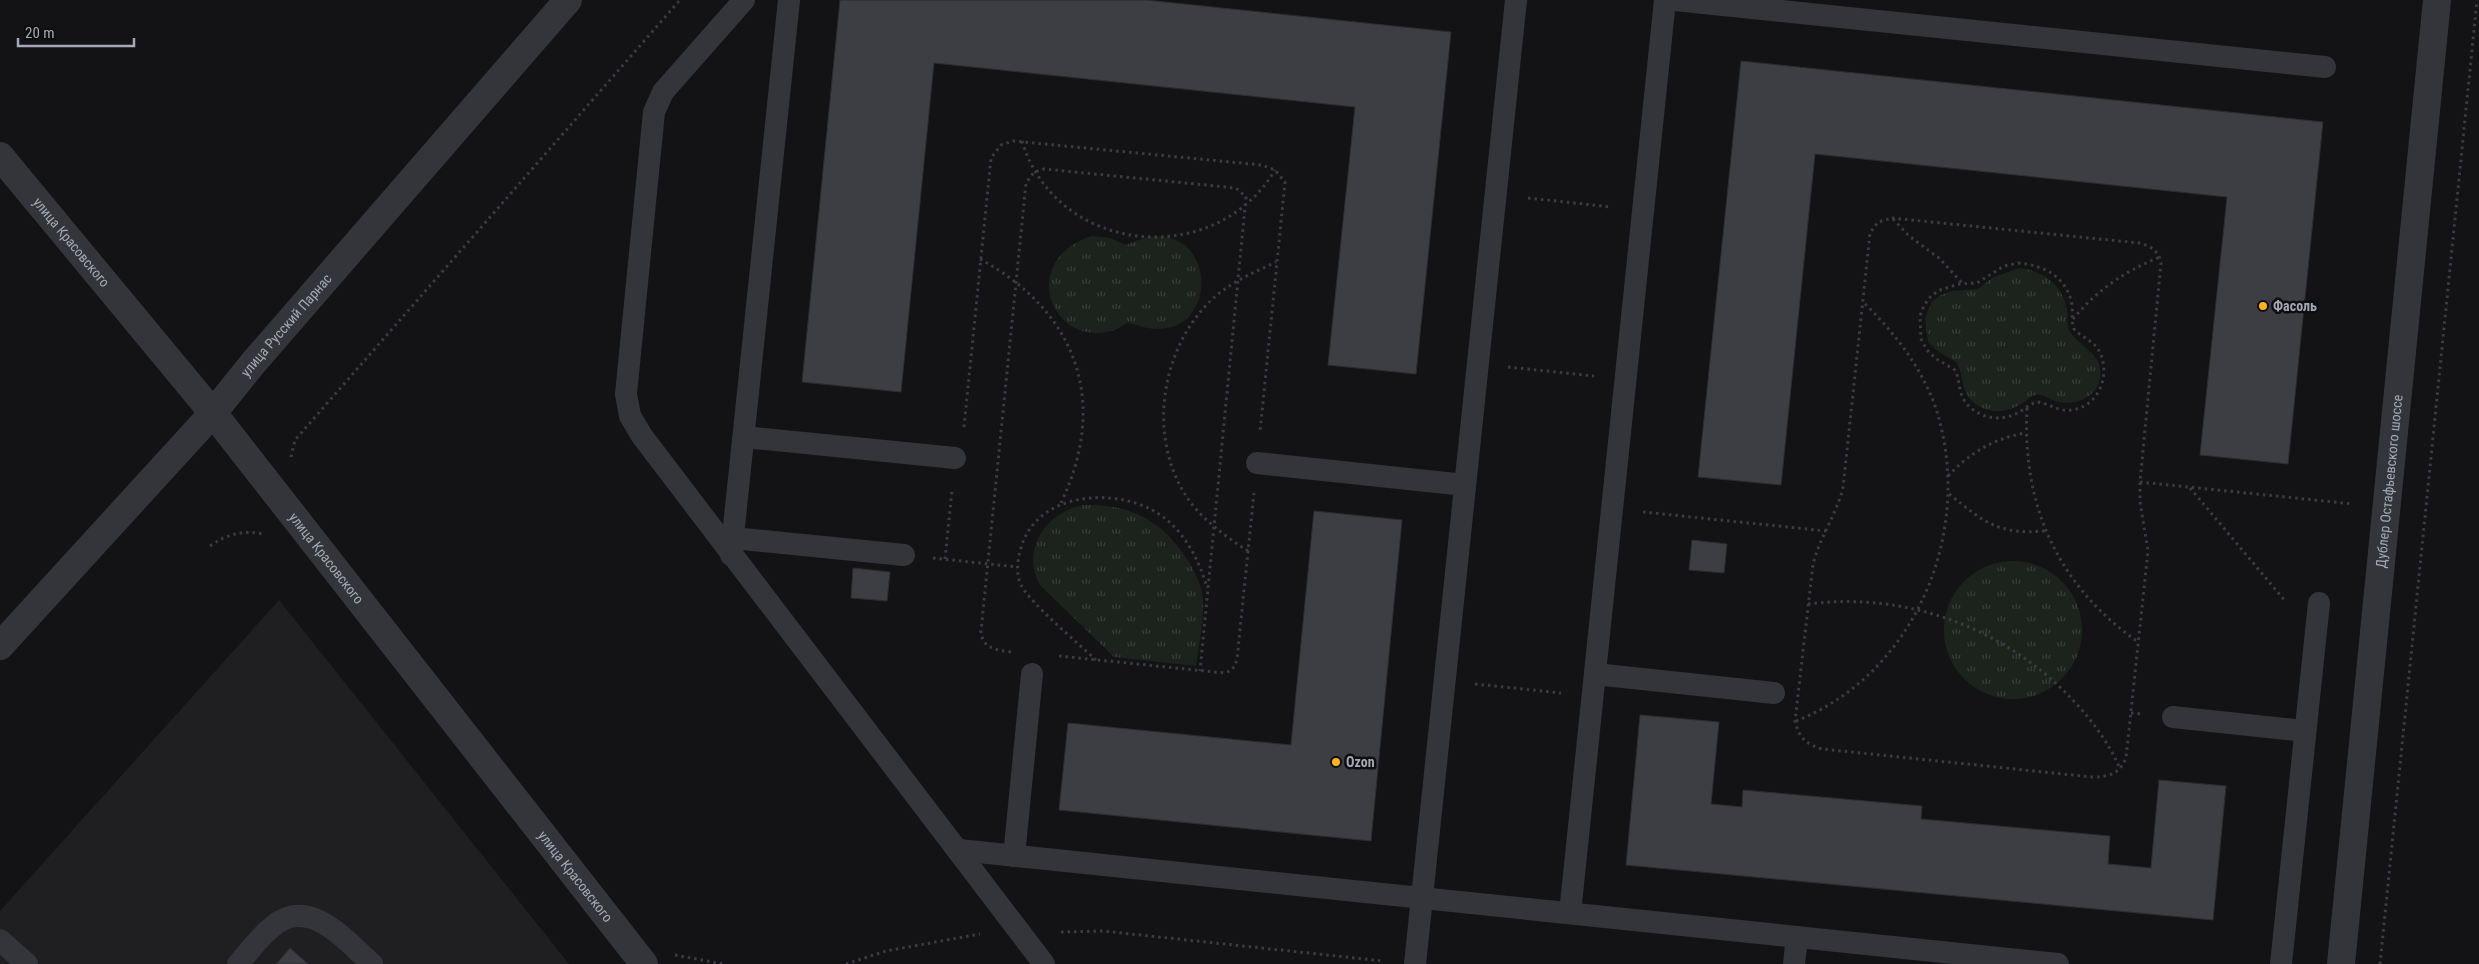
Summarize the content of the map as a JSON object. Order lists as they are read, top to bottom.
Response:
{
  "streets": {
    "street": ["улица Красовского", "улица Русский Парнас", "Дублер Остафьевского шоссе"]
  },
  "crossings": [
    ["улица Красовского", "улица Русский Парнас"]
  ],
  "places": ["Фасоль", "Ozon"],
  "scale_bar": "20 m"
}
